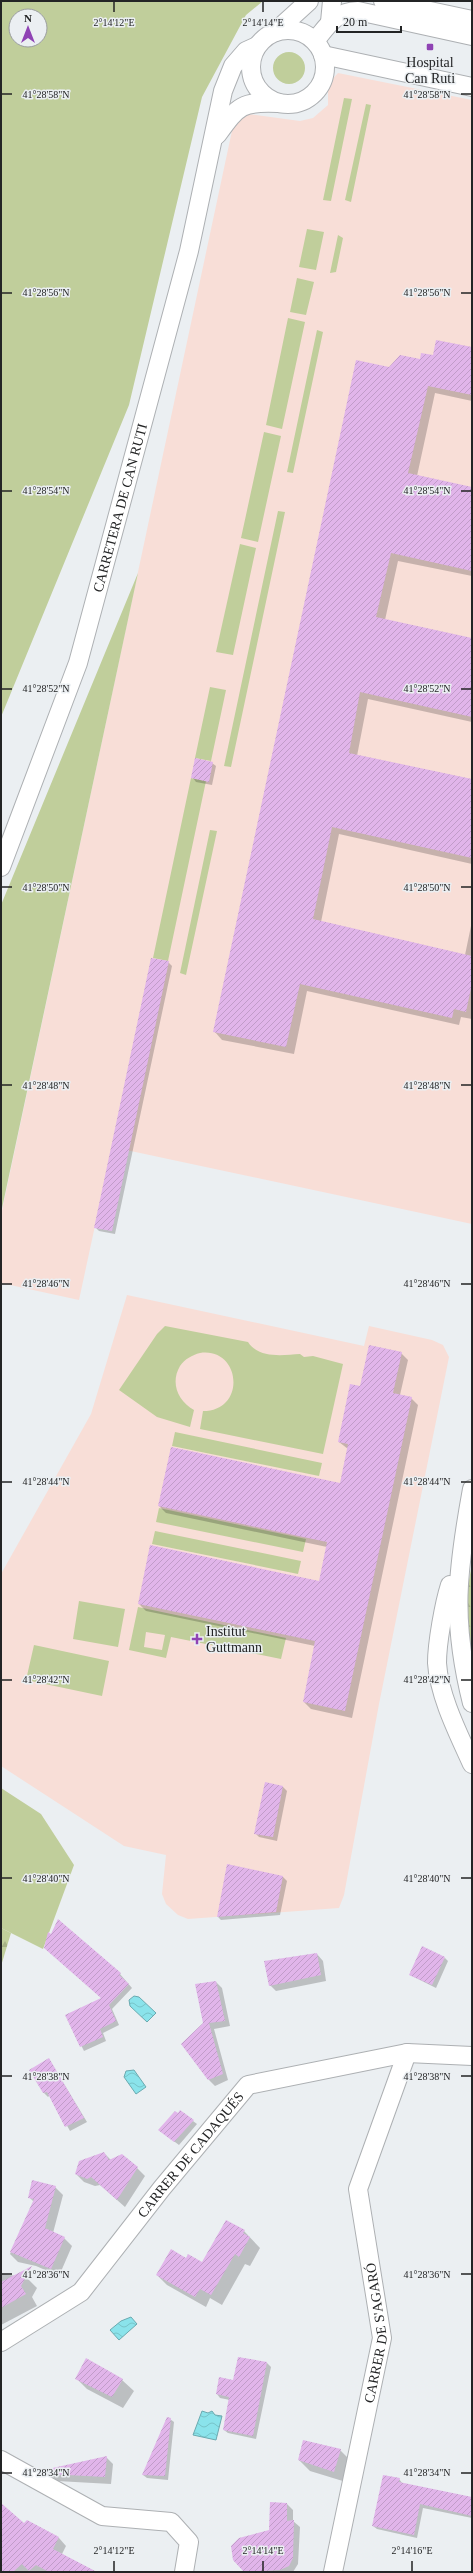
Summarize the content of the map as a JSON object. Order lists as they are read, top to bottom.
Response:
{
  "streets": {
    "street": ["CARRETERA DE CAN RUTI", "CARRER DE CADAQUÉS", "CARRER DE S'AGARÓ"]
  },
  "crossings": [
    ["CARRER DE CADAQUÉS", "CARRER DE S'AGARÓ"]
  ],
  "places": {
    "transit": ["Hospital Can Ruti"],
    "health": ["Institut Guttmann"]
  },
  "scale_bar": "20 m",
  "north": "top",
  "coordinates": [
    "2°14'12\"E",
    "2°14'14\"E",
    "41°28'58\"N",
    "41°28'56\"N",
    "41°28'54\"N",
    "41°28'52\"N",
    "41°28'50\"N",
    "41°28'48\"N",
    "41°28'46\"N",
    "41°28'44\"N",
    "41°28'42\"N",
    "41°28'40\"N",
    "41°28'38\"N",
    "41°28'36\"N",
    "41°28'34\"N",
    "2°14'16\"E"
  ]
}
